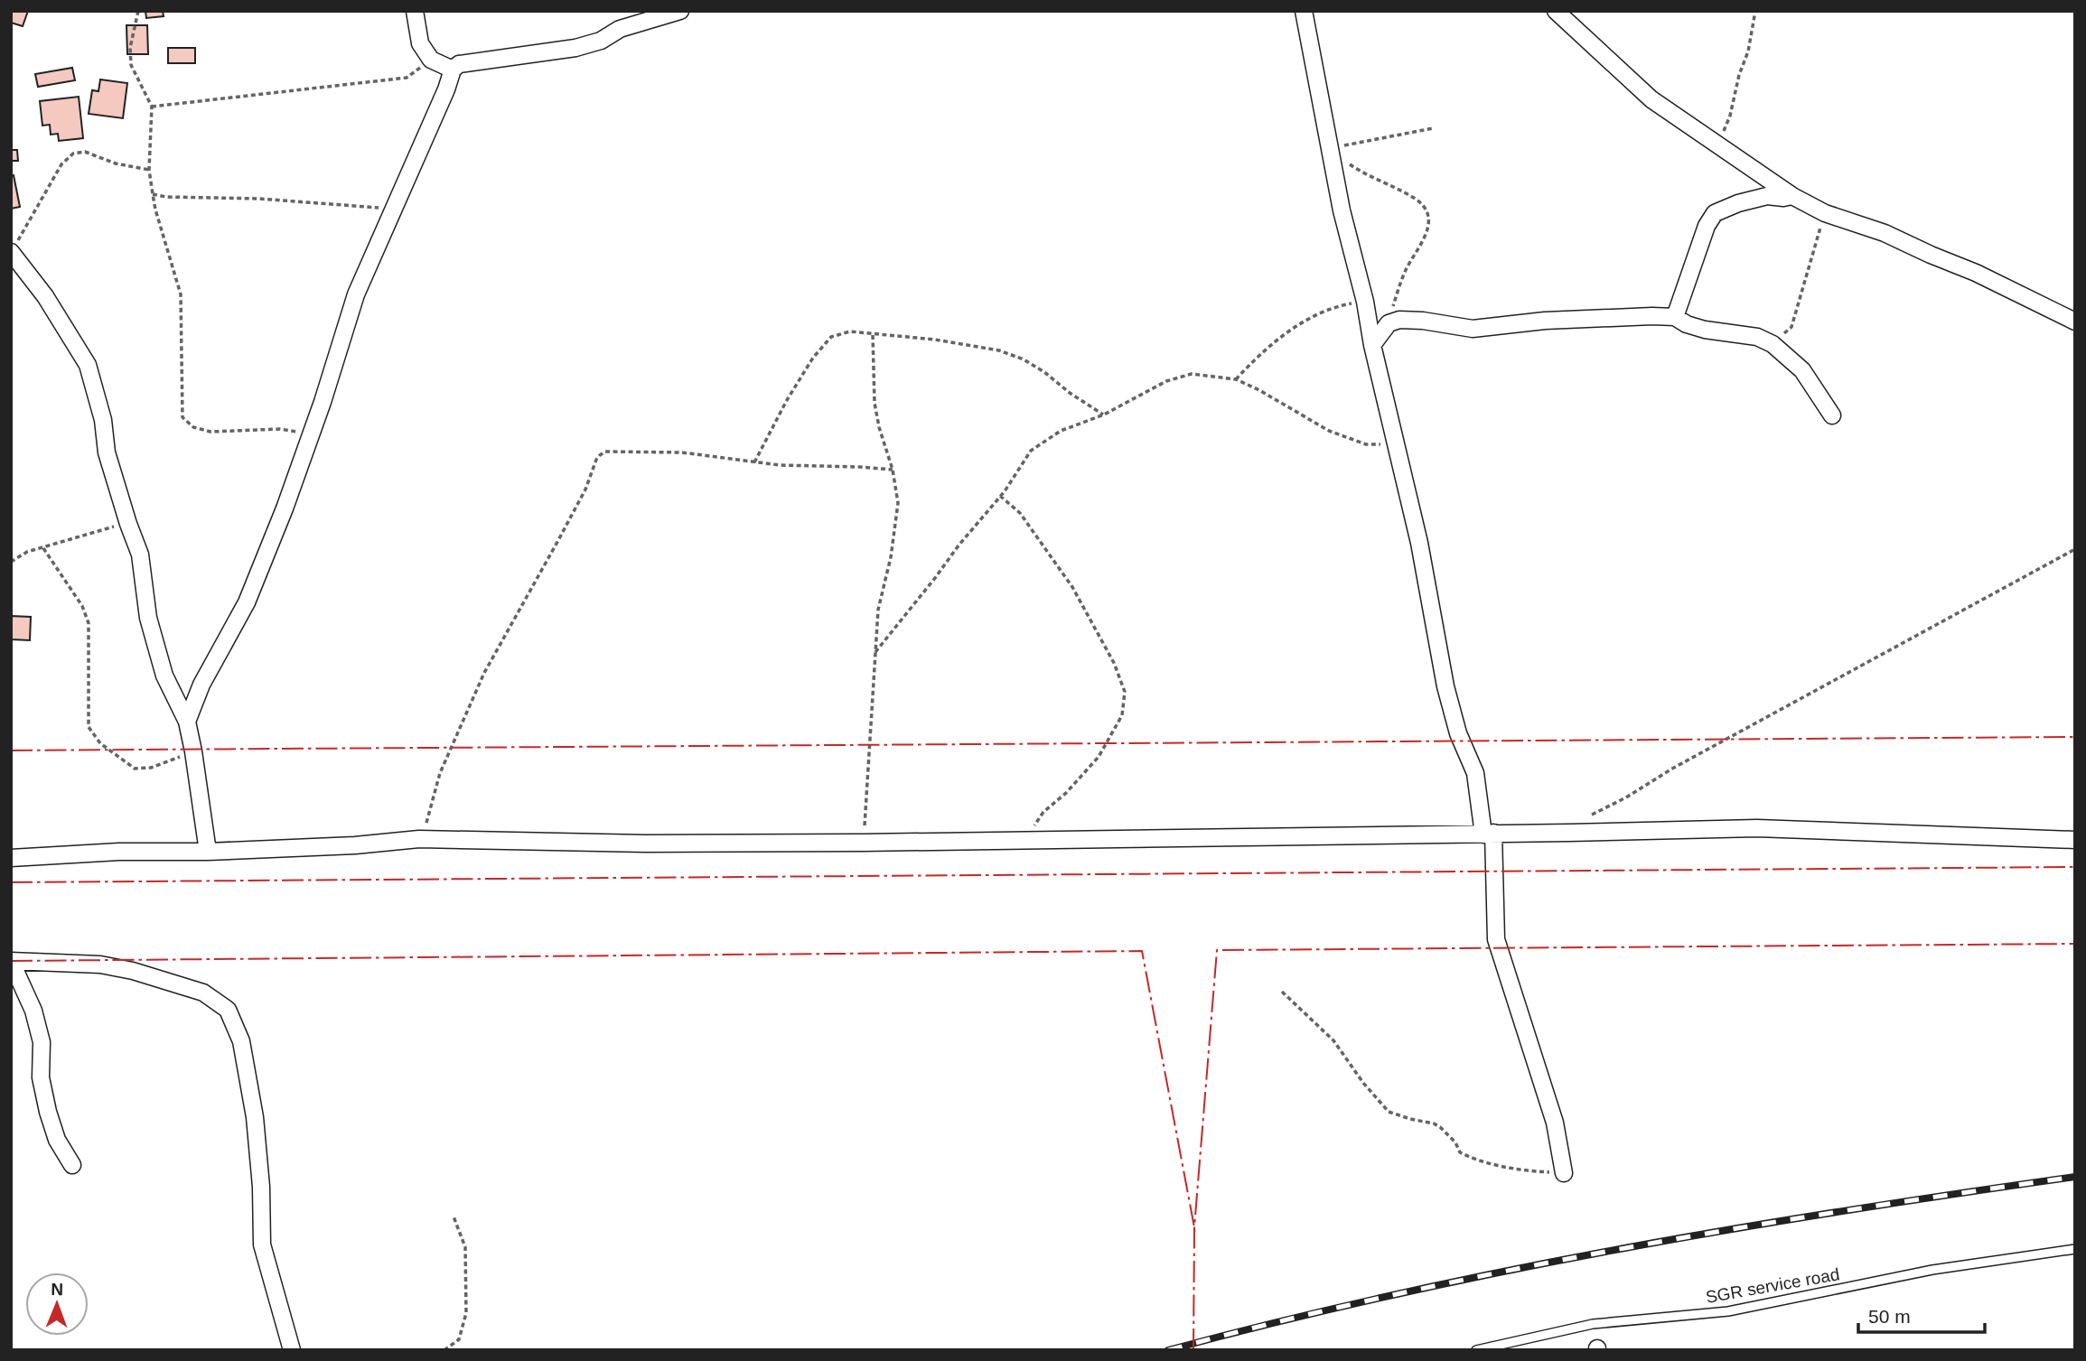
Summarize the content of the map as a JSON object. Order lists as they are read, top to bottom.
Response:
{
  "streets": {
    "lane": ["SGR service road"]
  },
  "scale_bar": "50 m",
  "north": "top"
}
